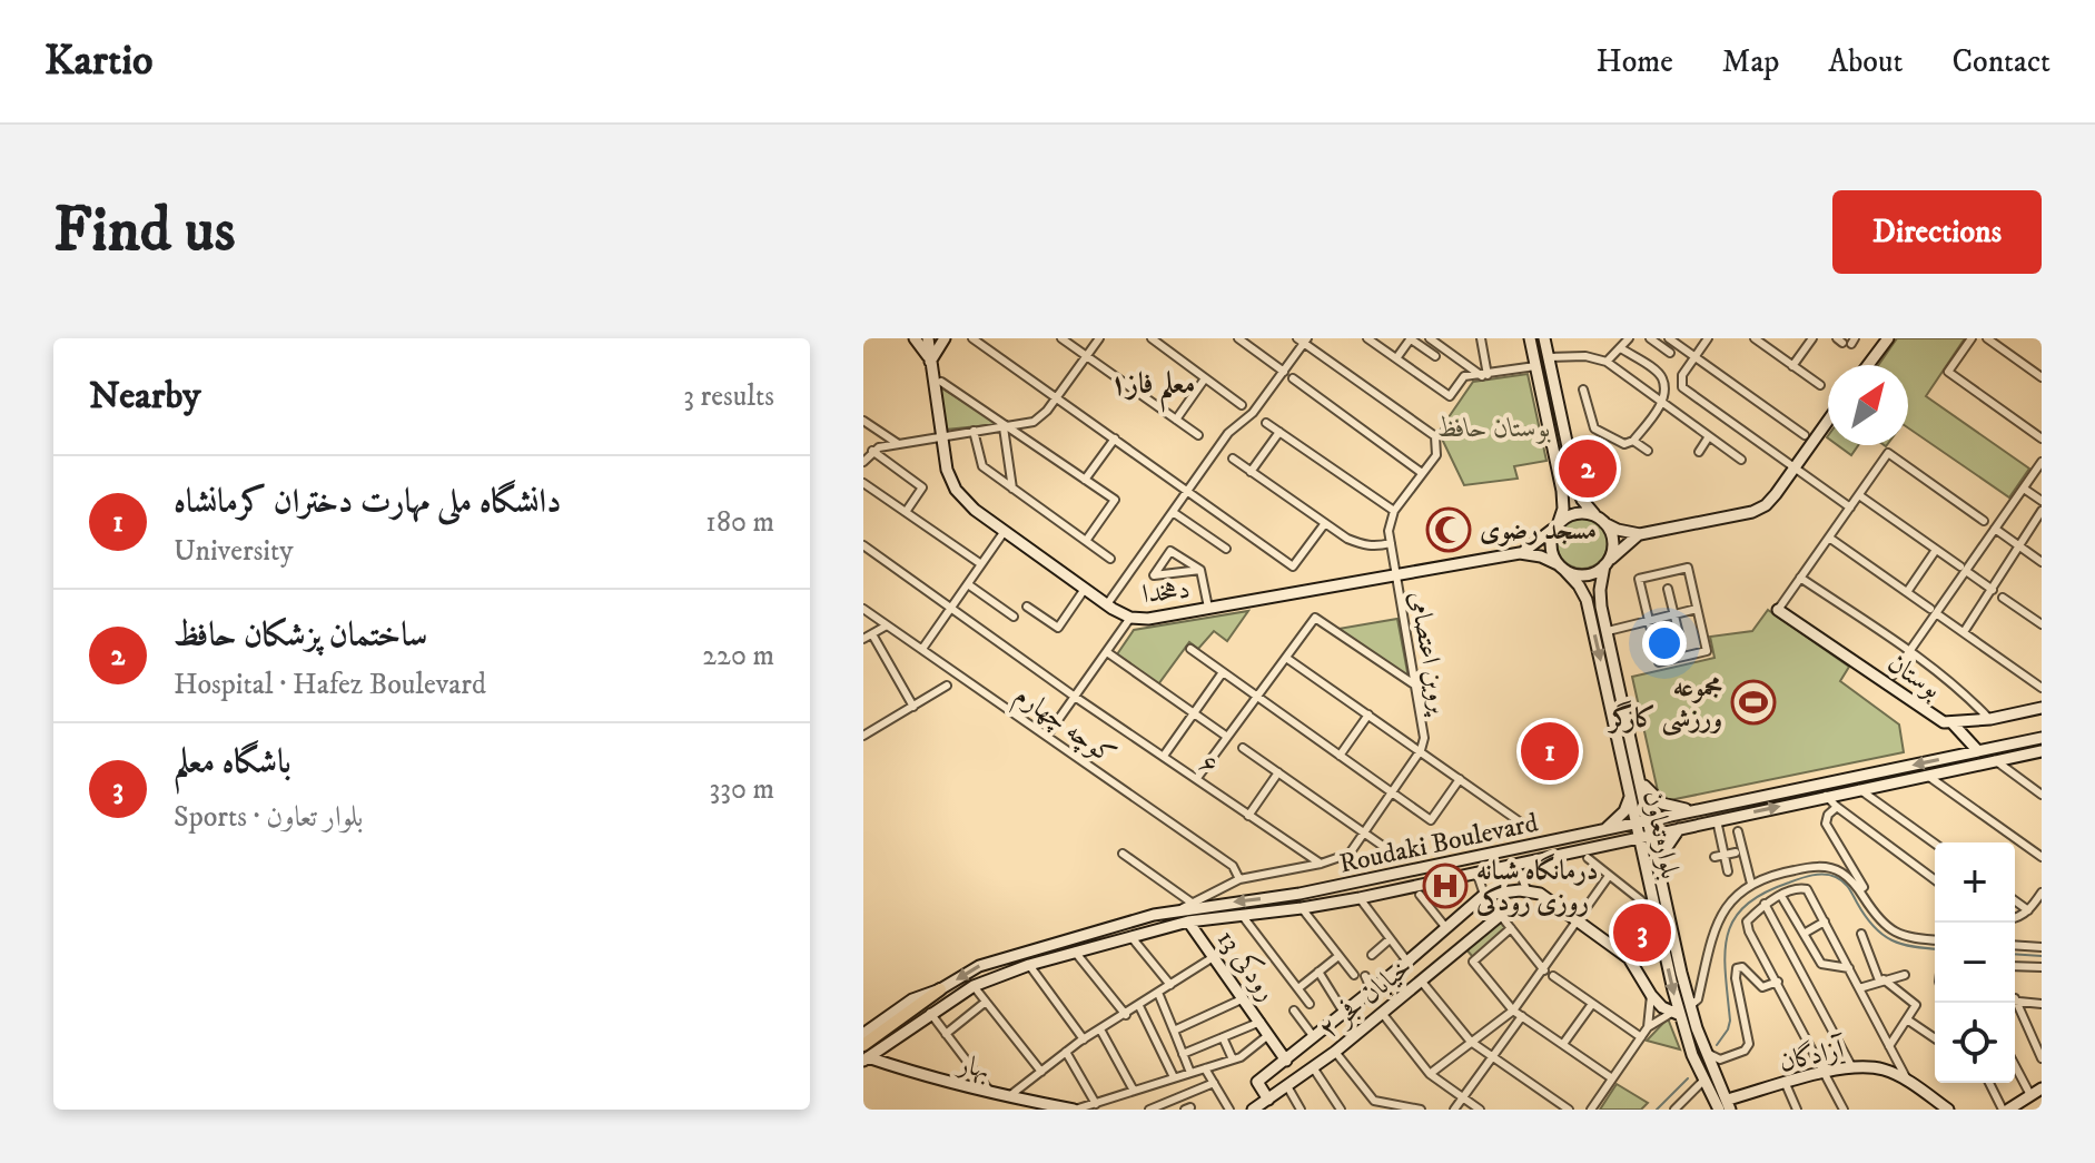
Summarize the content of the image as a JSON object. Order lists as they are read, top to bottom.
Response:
{
  "streets": {
    "main road": [
      "دهخدا",
      "بوستان",
      "بلوار تعاون",
      "Roudaki Boulevard",
      "رودکی 13",
      "خیابان فجر ۲",
      "آزادگان",
      "بهار"
    ],
    "street": ["پروین اعتصامی", "کوچه چهارم", "۶"]
  },
  "crossings": [
    ["دهخدا", "پروین اعتصامی"],
    ["پروین اعتصامی", "کوچه چهارم"],
    ["پروین اعتصامی", "۶"],
    ["پروین اعتصامی", "Roudaki Boulevard"],
    ["بلوار تعاون", "Roudaki Boulevard"],
    ["بلوار تعاون", "آزادگان"],
    ["Roudaki Boulevard", "رودکی 13"],
    ["Roudaki Boulevard", "بهار"]
  ],
  "districts": ["معلم فاز۱"],
  "parks": ["بوستان حافظ"],
  "places": {
    "mosque": ["مسجد رضوی"],
    "sports": ["مجموعه ورزشی کارگر"],
    "hospital": ["درمانگاه شبانه روزی رودکی"]
  },
  "north": "top right",
  "page": {
    "header": "Kartio",
    "nav": [
      "Home",
      "Map",
      "About",
      "Contact"
    ],
    "buttons": "Directions",
    "title": "Find us",
    "heading": ["Nearby", "3 results"],
    "pins": ["2", "1", "3"],
    "list": [
      {
        "mark": "1",
        "name": "دانشگاه ملی مهارت دختران کرمانشاه",
        "note": "University",
        "value": "180 m"
      },
      {
        "mark": "2",
        "name": "ساختمان پزشکان حافظ",
        "note": "Hospital · Hafez Boulevard",
        "value": "220 m"
      },
      {
        "mark": "3",
        "name": "باشگاه معلم",
        "note": "Sports · بلوار تعاون",
        "value": "330 m"
      }
    ],
    "map_buttons": ["+", "−"]
  }
}
